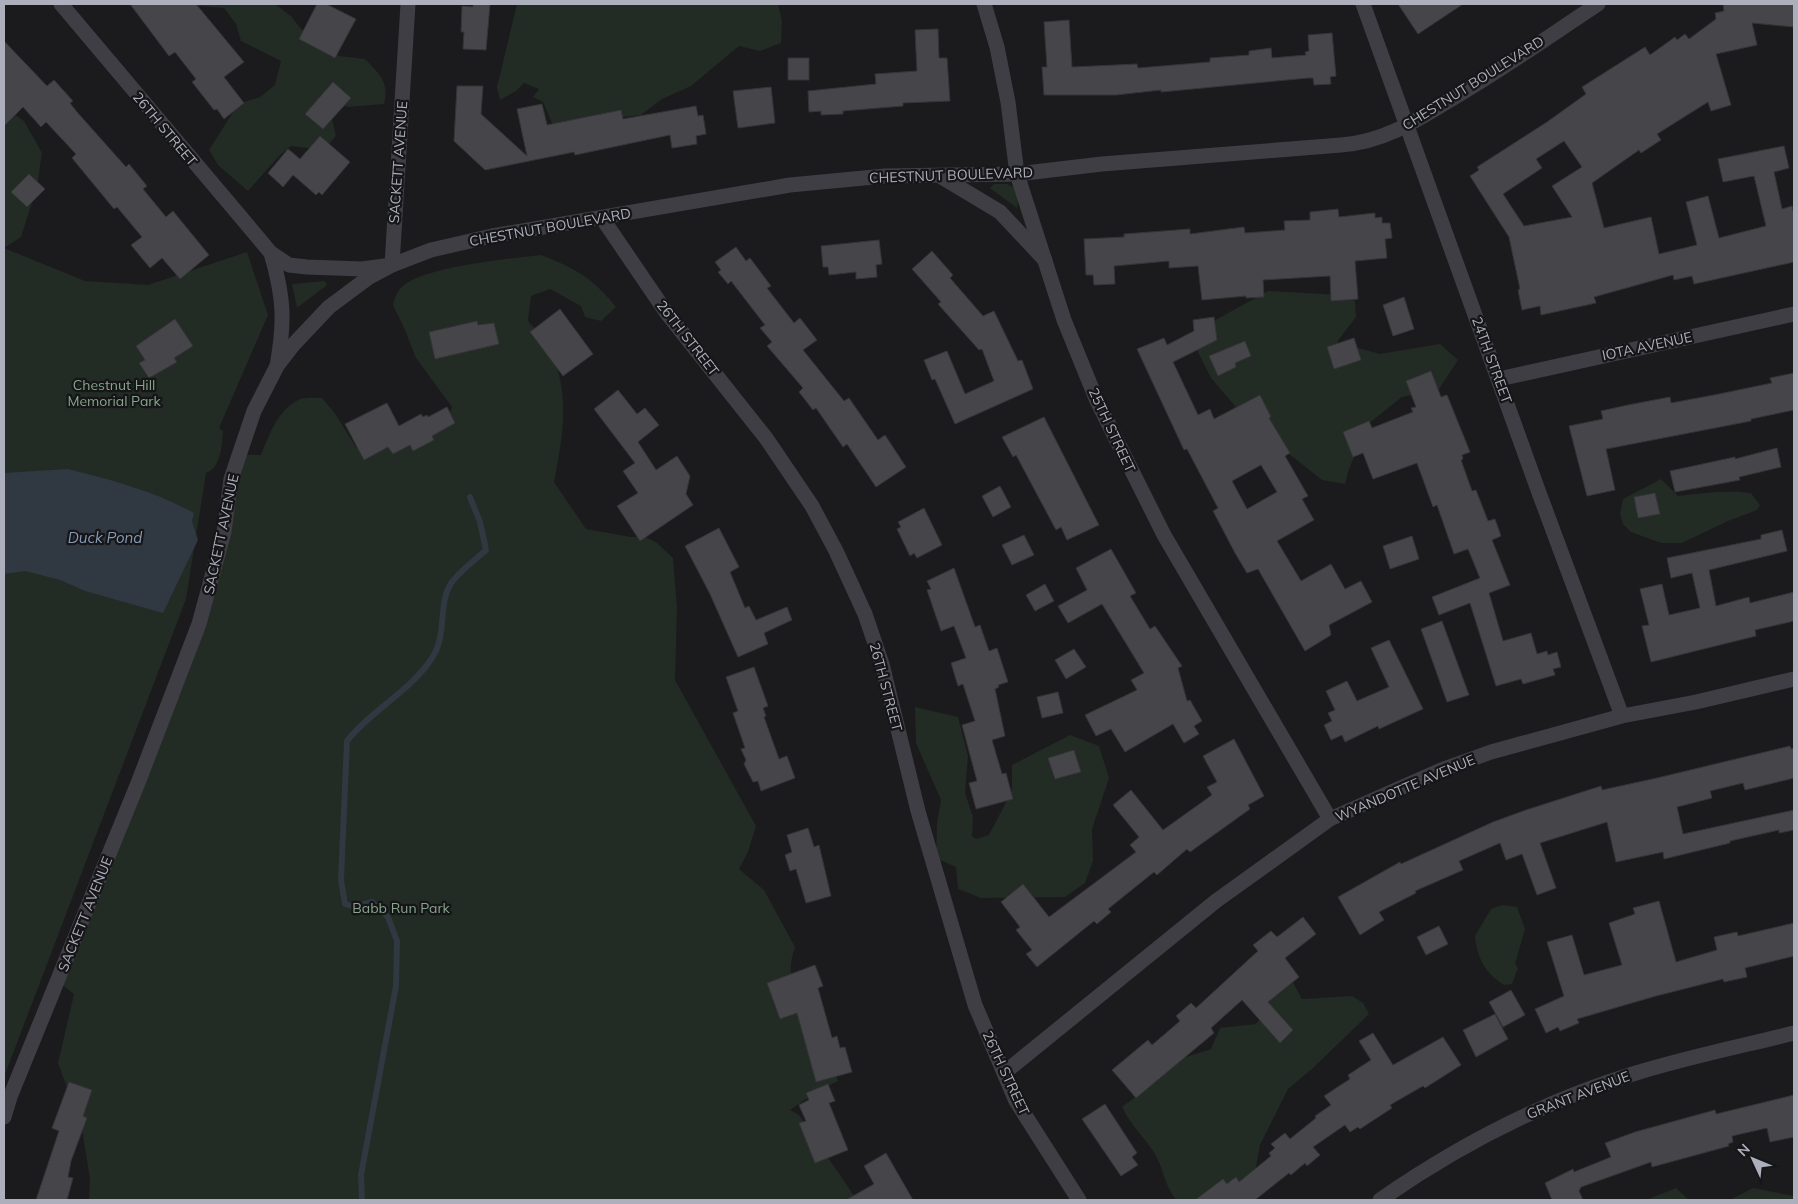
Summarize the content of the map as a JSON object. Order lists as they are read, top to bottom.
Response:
{
  "streets": {
    "street": [
      "CHESTNUT BOULEVARD",
      "26TH STREET",
      "SACKETT AVENUE",
      "IOTA AVENUE",
      "24TH STREET",
      "25TH STREET",
      "WYANDOTTE AVENUE",
      "GRANT AVENUE"
    ]
  },
  "crossings": [
    ["CHESTNUT BOULEVARD", "26TH STREET"],
    ["CHESTNUT BOULEVARD", "SACKETT AVENUE"],
    ["CHESTNUT BOULEVARD", "24TH STREET"],
    ["CHESTNUT BOULEVARD", "25TH STREET"],
    ["26TH STREET", "SACKETT AVENUE"],
    ["26TH STREET", "WYANDOTTE AVENUE"],
    ["IOTA AVENUE", "24TH STREET"],
    ["24TH STREET", "WYANDOTTE AVENUE"],
    ["25TH STREET", "WYANDOTTE AVENUE"]
  ],
  "water": ["Duck Pond"],
  "parks": ["Chestnut Hill Memorial Park", "Babb Run Park"],
  "north": "top left"
}
